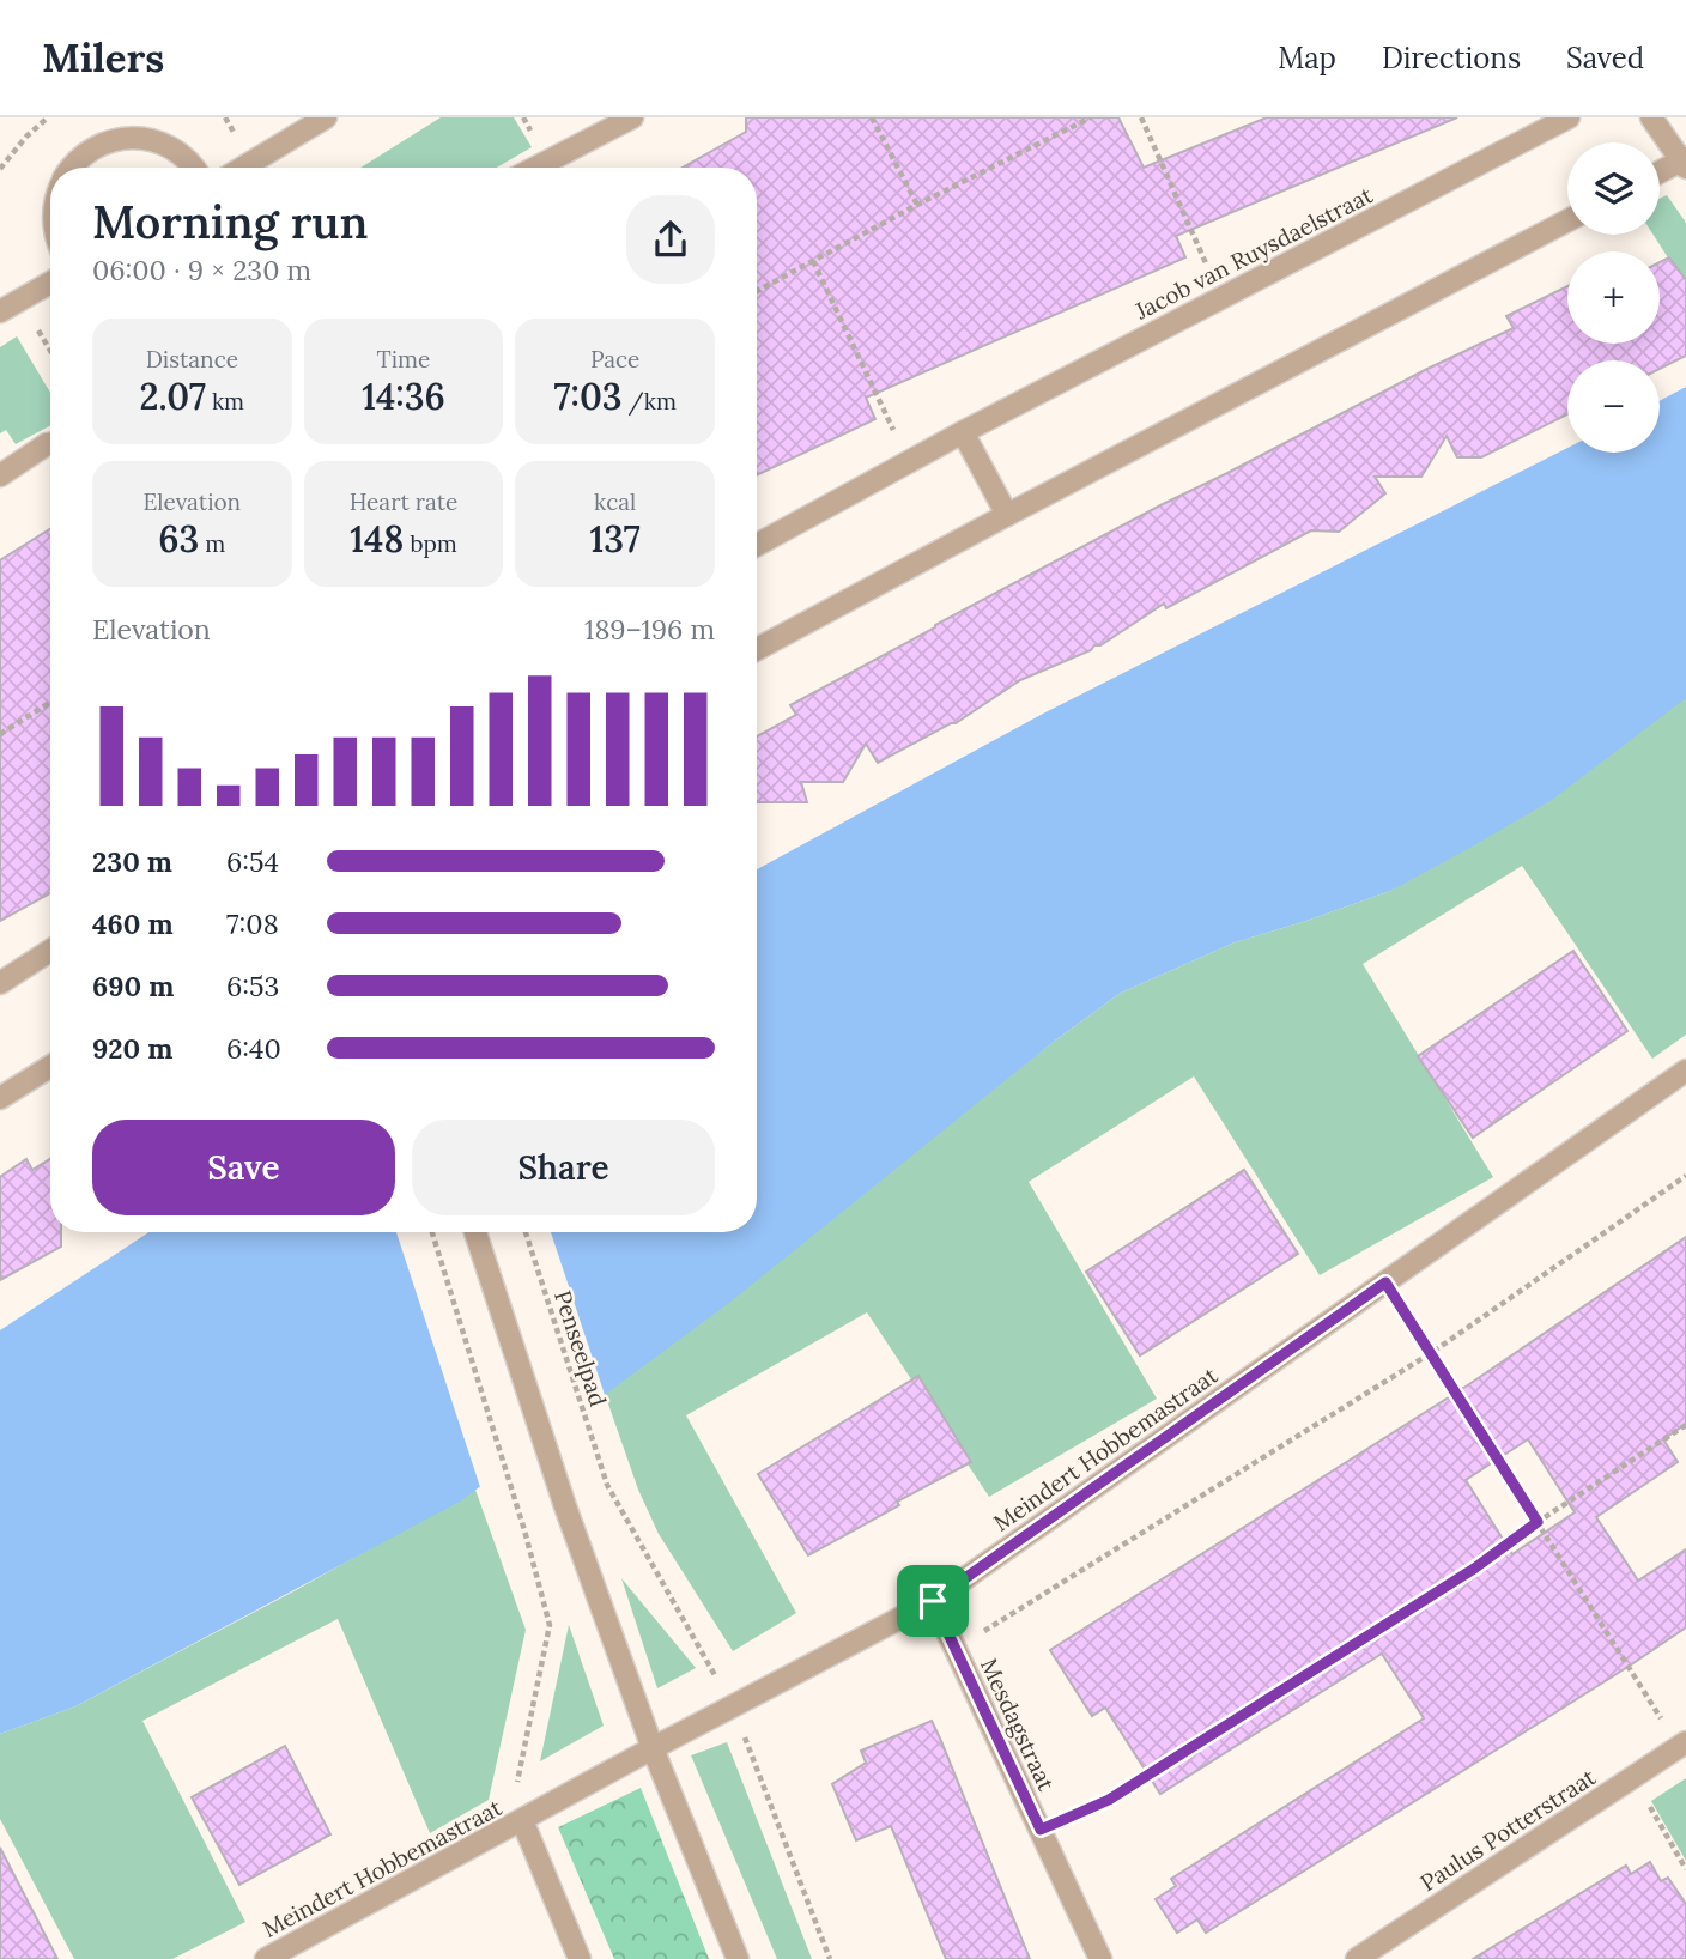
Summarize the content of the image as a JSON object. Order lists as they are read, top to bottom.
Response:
{
  "streets": {
    "street": [
      "Jacob van Ruysdaelstraat",
      "Meindert Hobbemastraat",
      "Mesdagstraat",
      "Paulus Potterstraat"
    ],
    "path": ["Penseelpad"]
  },
  "crossings": [
    ["Penseelpad", "Meindert Hobbemastraat"],
    ["Meindert Hobbemastraat", "Mesdagstraat"]
  ],
  "page": {
    "header": "Milers",
    "nav": ["Map", "Directions", "Saved"],
    "map_buttons": ["+", "−"],
    "heading": ["Morning run", "06:00 · 9 × 230 m"],
    "stats": [
      ["Distance", "2.07 km"],
      ["Time", "14:36"],
      ["Pace", "7:03 /km"],
      ["Elevation", "63 m"],
      ["Heart rate", "148 bpm"],
      ["kcal", "137"]
    ],
    "chart": ["Elevation", "189–196 m"],
    "list": [
      {
        "name": "230 m",
        "note": "6:54"
      },
      {
        "name": "460 m",
        "note": "7:08"
      },
      {
        "name": "690 m",
        "note": "6:53"
      },
      {
        "name": "920 m",
        "note": "6:40"
      }
    ],
    "buttons": ["Save", "Share"]
  }
}
